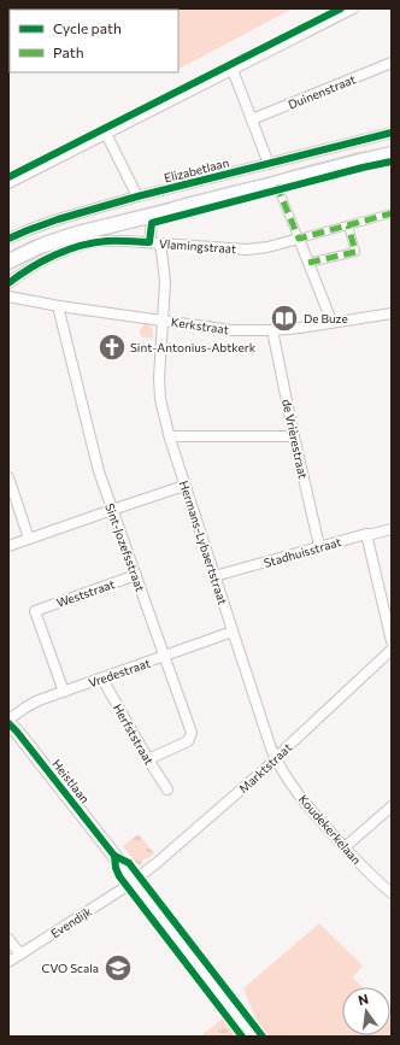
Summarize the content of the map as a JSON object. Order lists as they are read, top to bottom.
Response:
{
  "streets": {
    "main road": ["Heistlaan"],
    "street": [
      "Duinenstraat",
      "Elizabetlaan",
      "Vlamingstraat",
      "Kerkstraat",
      "de Vrièrestraat",
      "Hermans-Lybaertstraat",
      "Sint-Jozefsstraat",
      "Stadhuisstraat",
      "Weststraat",
      "Vredestraat",
      "Herfststraat",
      "Marktstraat",
      "Koudekerkelaan",
      "Evendijk"
    ]
  },
  "crossings": [
    ["Vlamingstraat", "Hermans-Lybaertstraat"],
    ["Kerkstraat", "de Vrièrestraat"],
    ["Kerkstraat", "Hermans-Lybaertstraat"],
    ["Kerkstraat", "Sint-Jozefsstraat"],
    ["de Vrièrestraat", "Stadhuisstraat"],
    ["Hermans-Lybaertstraat", "Stadhuisstraat"],
    ["Hermans-Lybaertstraat", "Vredestraat"],
    ["Hermans-Lybaertstraat", "Marktstraat"],
    ["Hermans-Lybaertstraat", "Koudekerkelaan"],
    ["Sint-Jozefsstraat", "Weststraat"],
    ["Sint-Jozefsstraat", "Vredestraat"],
    ["Sint-Jozefsstraat", "Herfststraat"],
    ["Weststraat", "Vredestraat"],
    ["Vredestraat", "Herfststraat"],
    ["Vredestraat", "Heistlaan"],
    ["Marktstraat", "Heistlaan"],
    ["Marktstraat", "Koudekerkelaan"],
    ["Marktstraat", "Evendijk"],
    ["Heistlaan", "Evendijk"]
  ],
  "places": {
    "library": ["De Buze"],
    "church": ["Sint-Antonius-Abtkerk"],
    "school or university": ["CVO Scala"]
  },
  "legend": ["Cycle path", "Path"],
  "north": "top"
}
